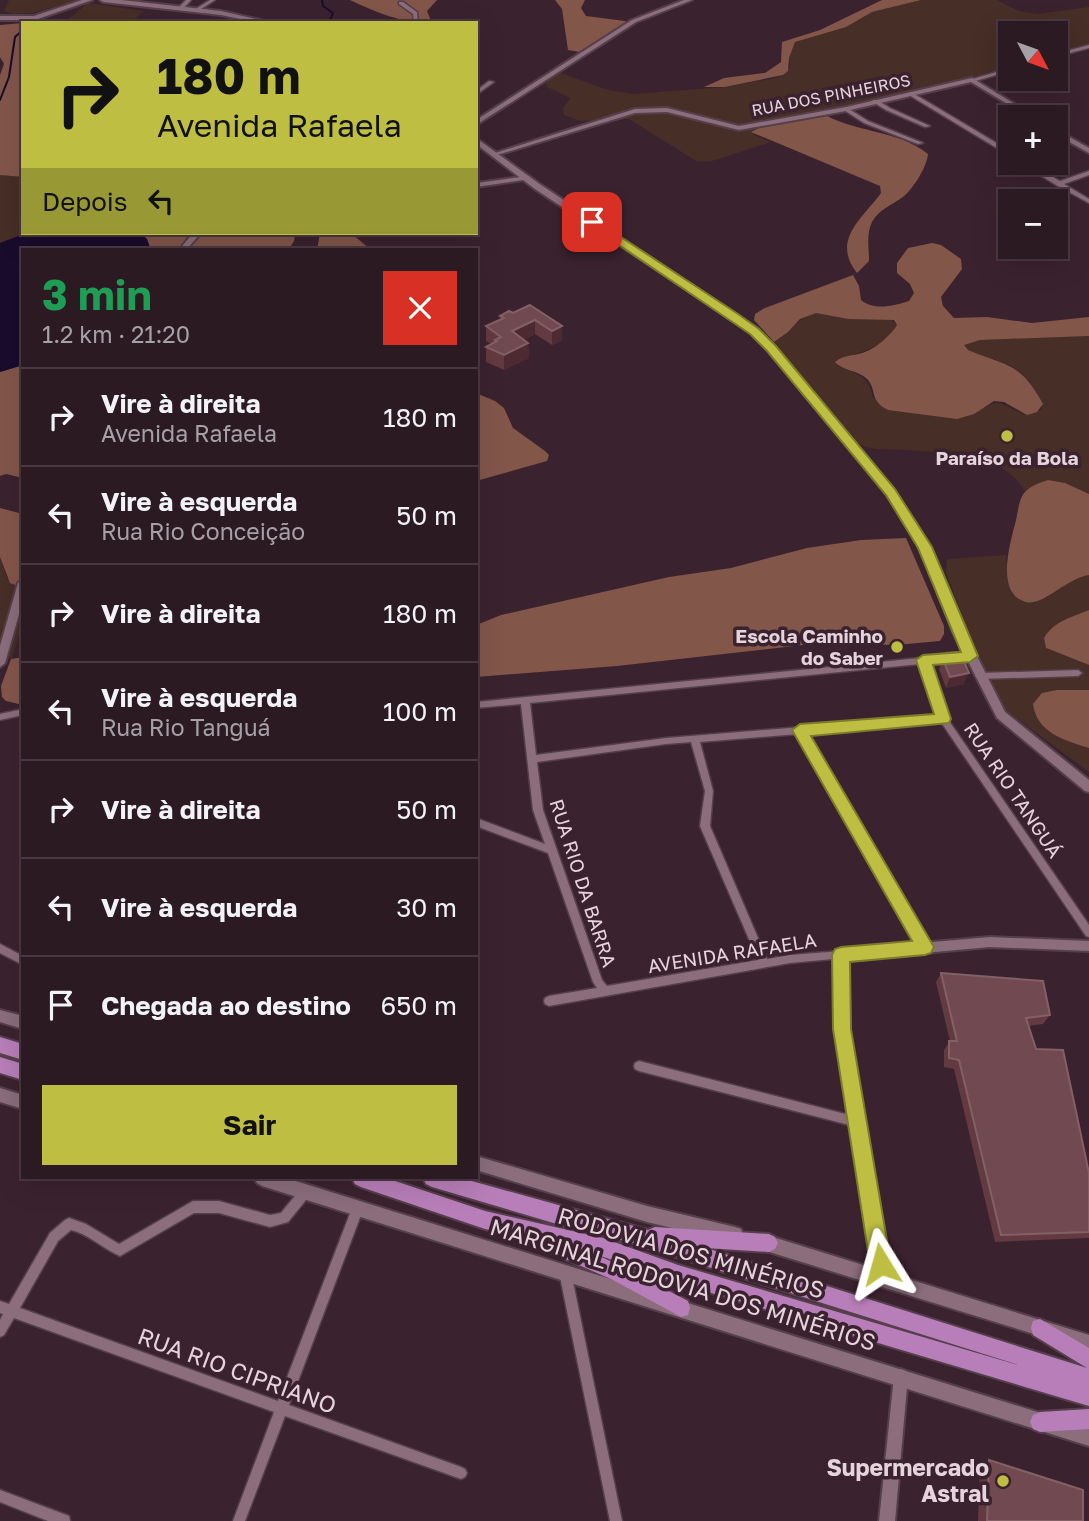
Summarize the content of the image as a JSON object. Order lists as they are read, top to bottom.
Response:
{
  "streets": {
    "main road": ["RODOVIA DOS MINÉRIOS", "MARGINAL RODOVIA DOS MINÉRIOS"],
    "street": [
      "RUA DOS PINHEIROS",
      "RUA RIO TANGUÁ",
      "RUA RIO DA BARRA",
      "AVENIDA RAFAELA",
      "RUA RIO CIPRIANO"
    ]
  },
  "crossings": [
    ["RUA RIO DA BARRA", "AVENIDA RAFAELA"]
  ],
  "places": ["Paraíso da Bola", "Escola Caminho do Saber", "Supermercado Astral"],
  "north": "bottom right",
  "page": {
    "map_buttons": ["+", "−"],
    "turn": ["180 m", "Avenida Rafaela"],
    "then": "Depois",
    "heading": ["3 min", "1.2 km · 21:20"],
    "list": [
      {
        "name": "Vire à direita",
        "note": "Avenida Rafaela",
        "value": "180 m"
      },
      {
        "name": "Vire à esquerda",
        "note": "Rua Rio Conceição",
        "value": "50 m"
      },
      {
        "name": "Vire à direita",
        "value": "180 m"
      },
      {
        "name": "Vire à esquerda",
        "note": "Rua Rio Tanguá",
        "value": "100 m"
      },
      {
        "name": "Vire à direita",
        "value": "50 m"
      },
      {
        "name": "Vire à esquerda",
        "value": "30 m"
      },
      {
        "name": "Chegada ao destino",
        "value": "650 m"
      }
    ],
    "buttons": "Sair"
  }
}
